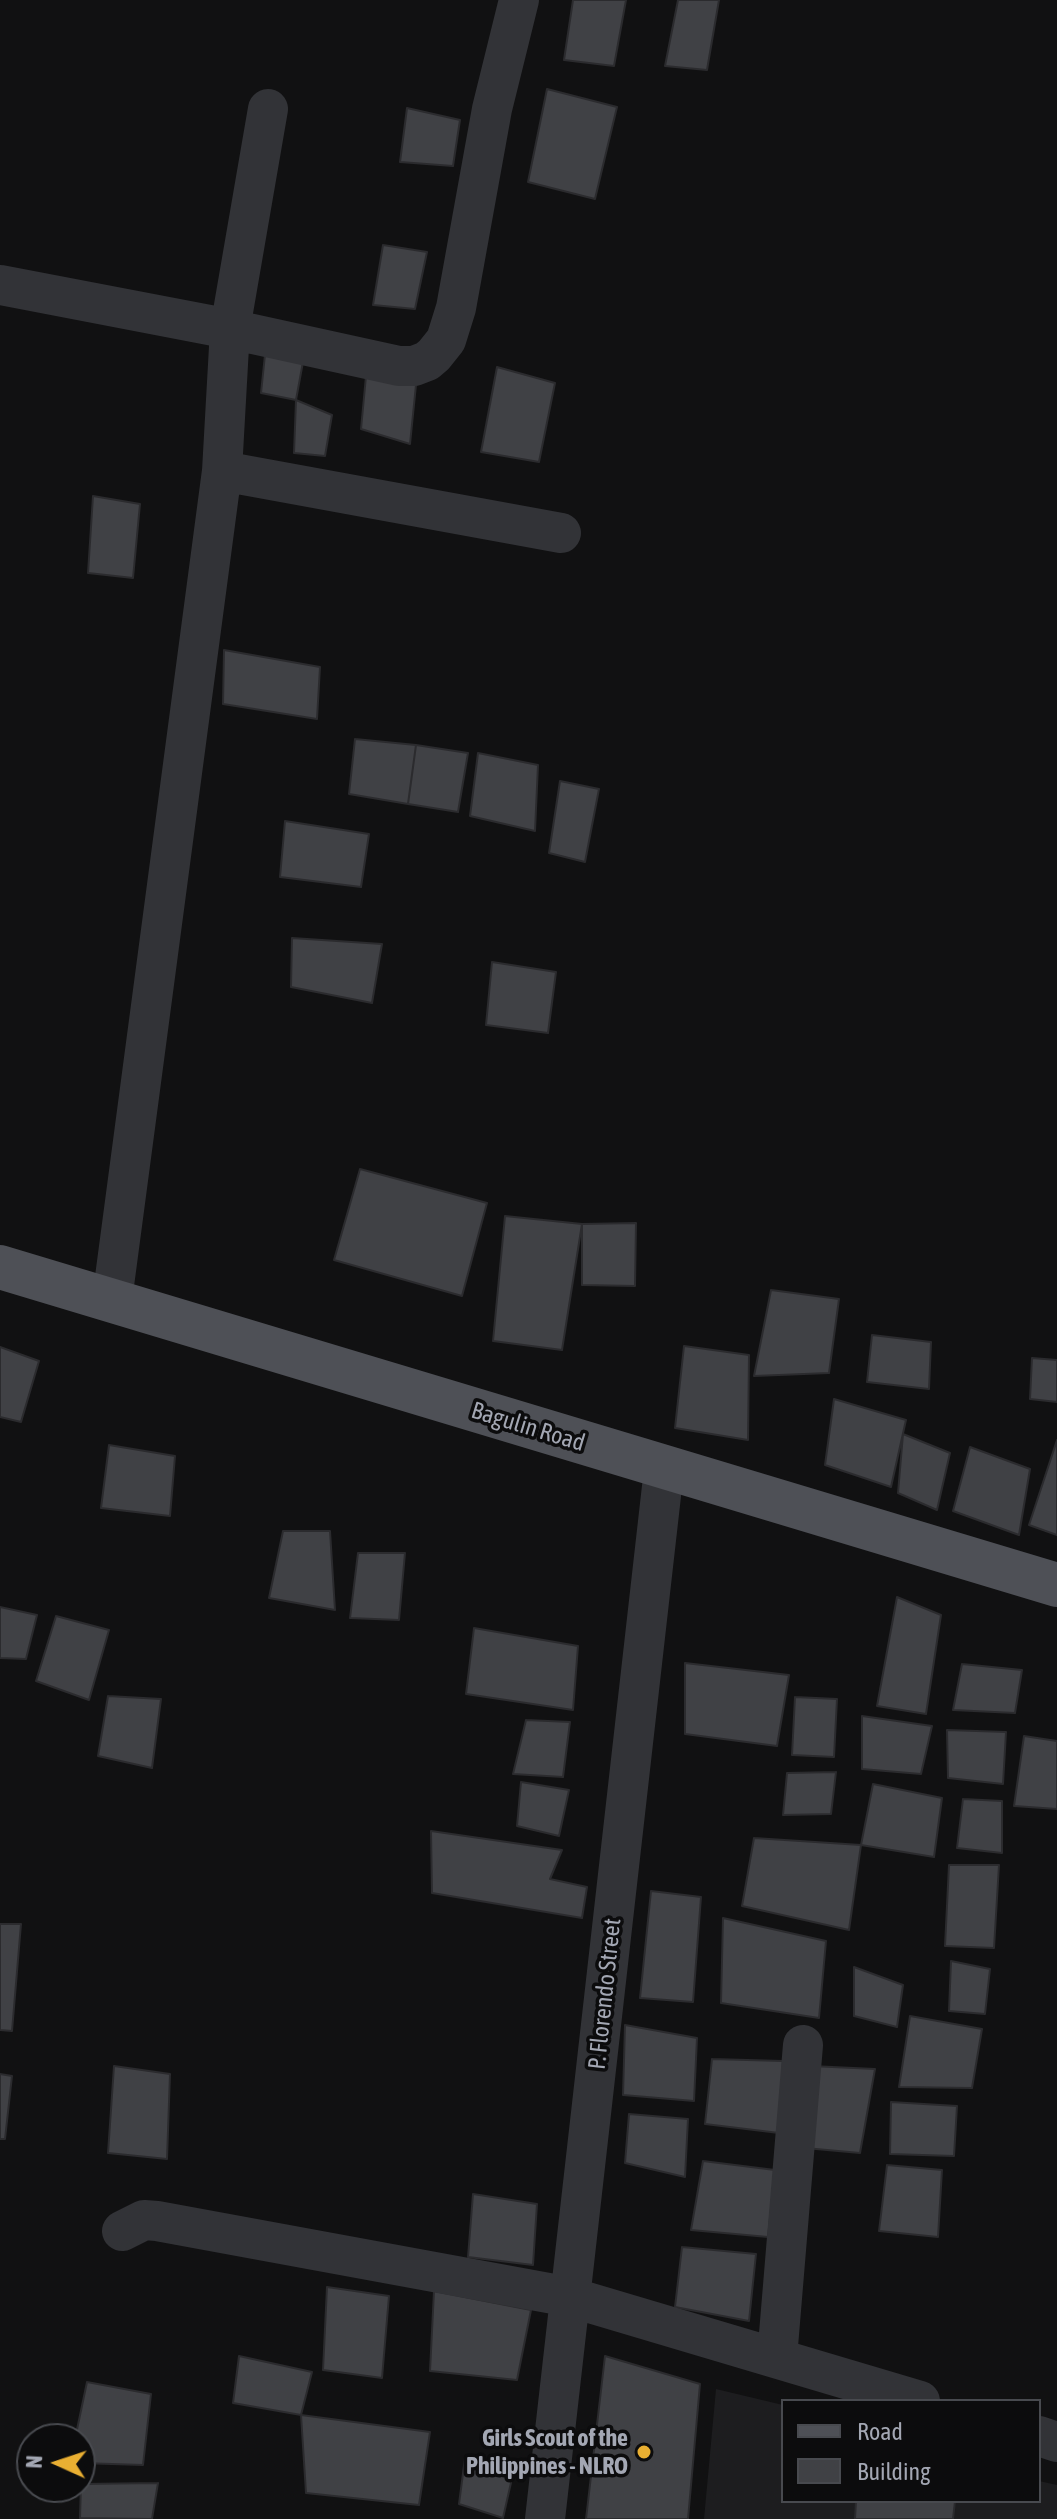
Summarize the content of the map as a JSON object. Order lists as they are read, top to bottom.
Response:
{
  "streets": {
    "main road": ["Bagulin Road"],
    "street": ["P. Florendo Street"]
  },
  "crossings": [
    ["Bagulin Road", "P. Florendo Street"]
  ],
  "places": ["Girls Scout of the Philippines - NLRO"],
  "legend": ["Road", "Building"],
  "north": "left"
}
